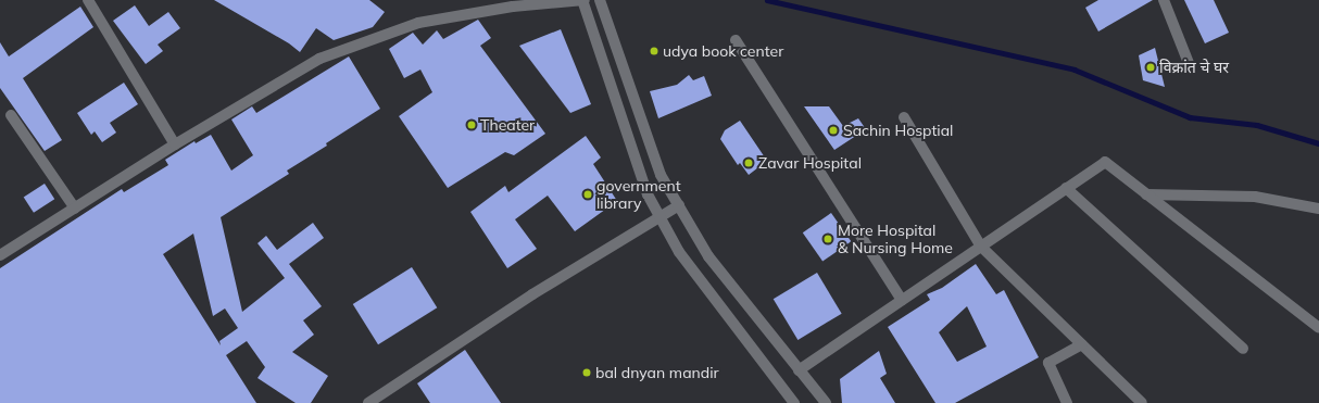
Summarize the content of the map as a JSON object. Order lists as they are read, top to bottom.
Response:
{
  "places": [
    "udya book center",
    "विक्रांत चे घर",
    "Theater",
    "Sachin Hosptial",
    "Zavar Hospital",
    "government library",
    "More Hospital & Nursing Home",
    "bal dnyan mandir"
  ]
}
